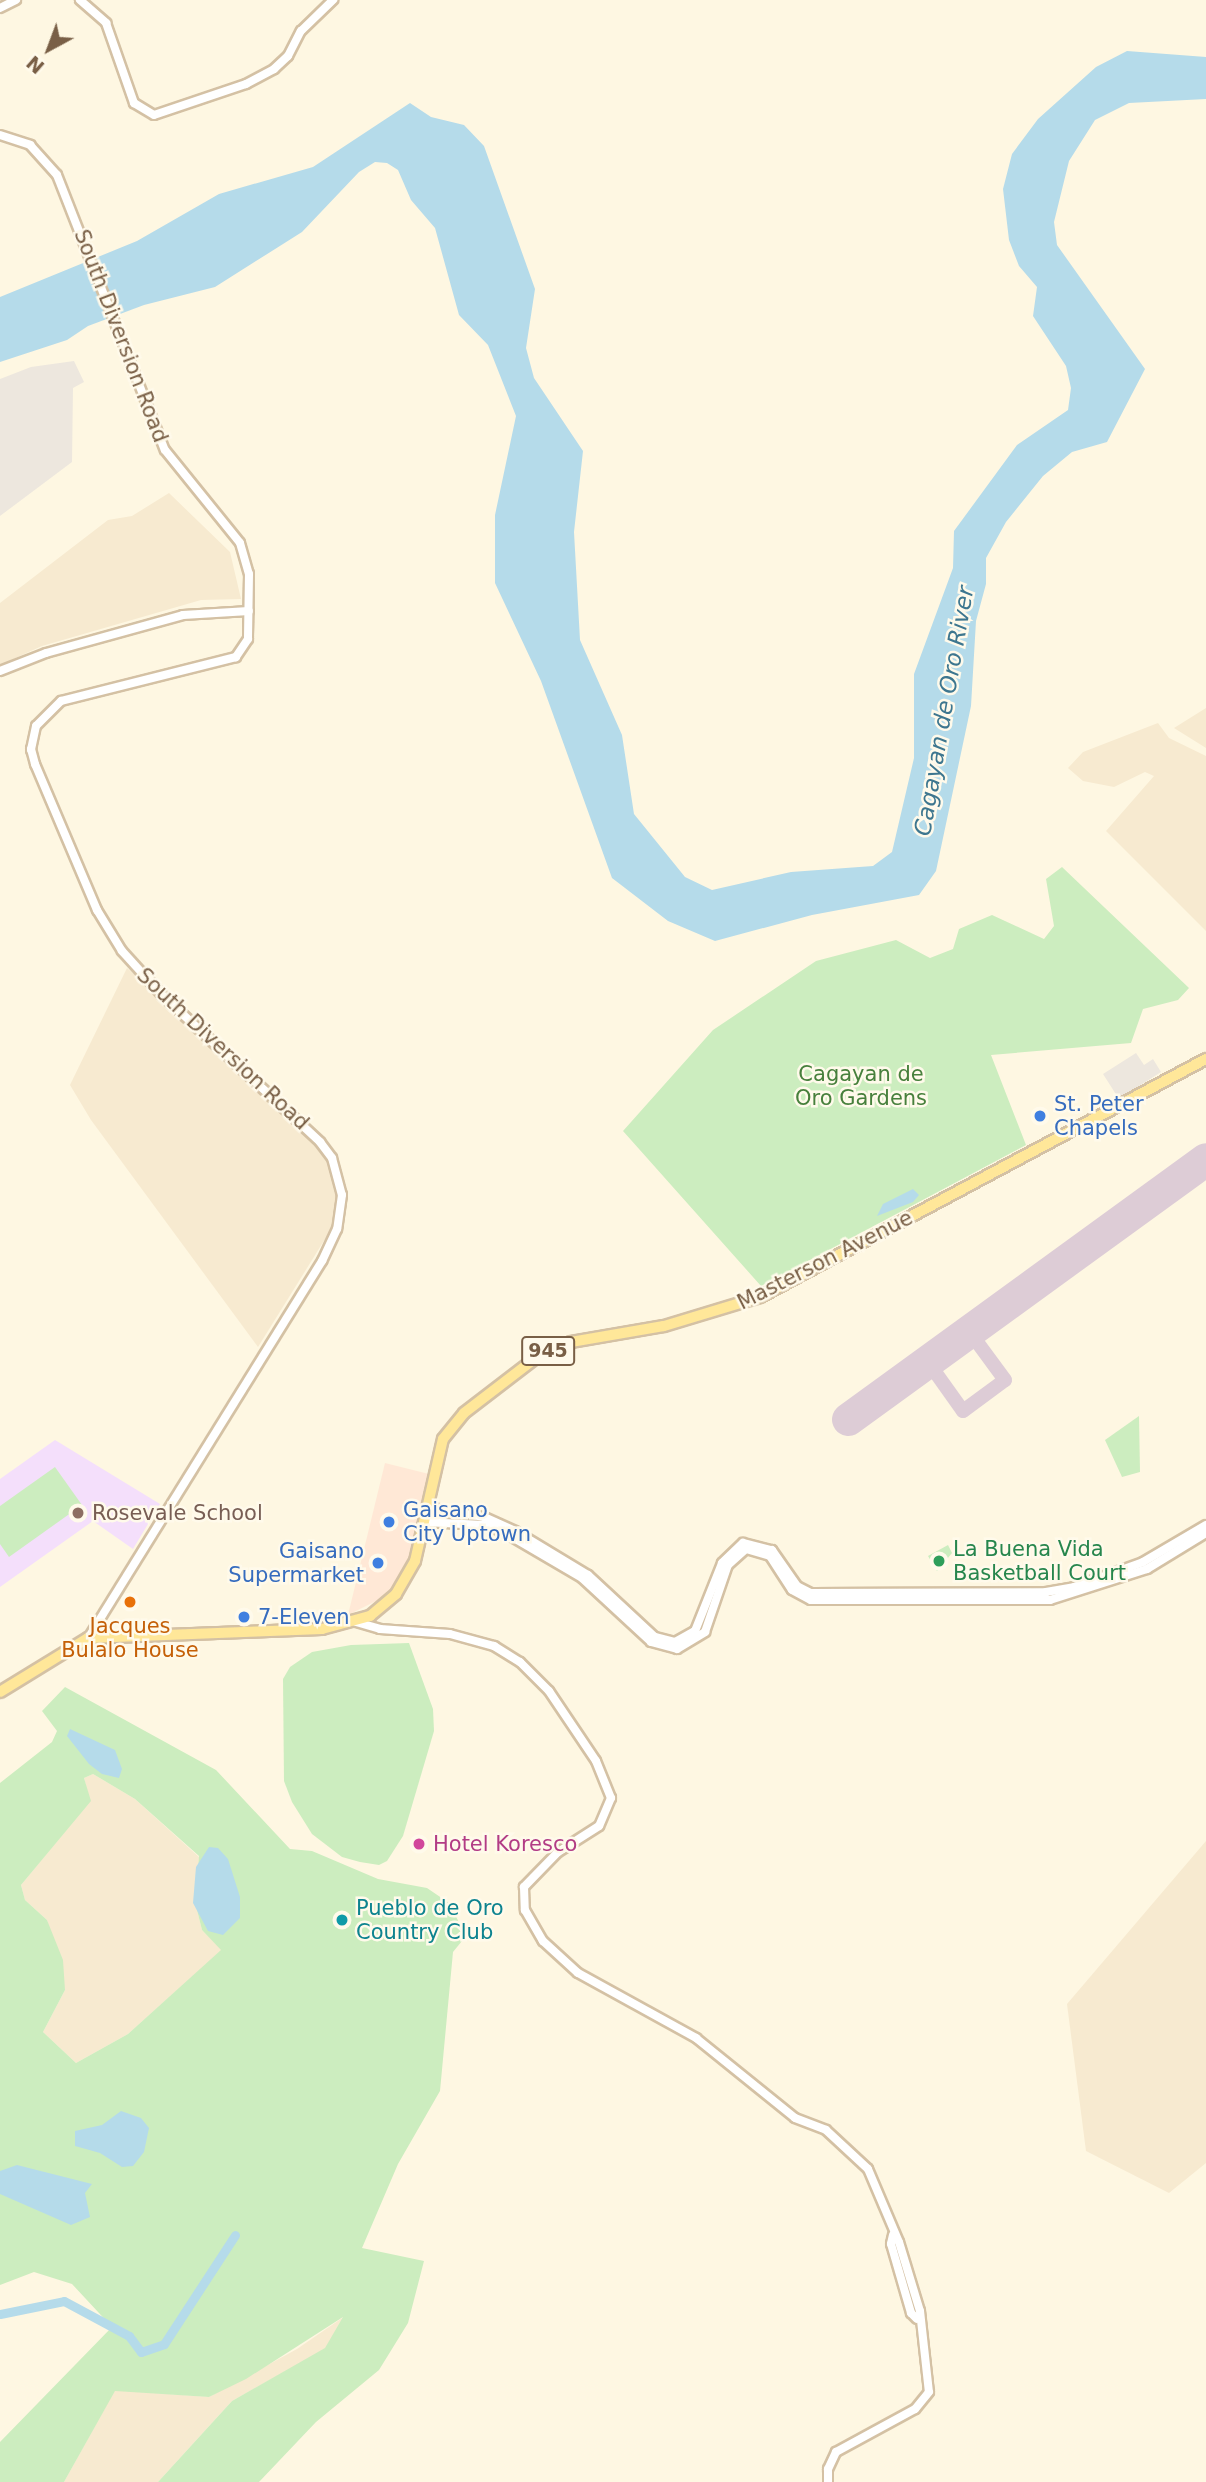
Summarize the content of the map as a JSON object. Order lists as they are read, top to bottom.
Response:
{
  "streets": {
    "main road": ["Masterson Avenue", "945"],
    "street": ["South Diversion Road"]
  },
  "crossings": [
    ["South Diversion Road", "Masterson Avenue"]
  ],
  "water": ["Cagayan de Oro River"],
  "parks": ["Cagayan de Oro Gardens"],
  "places": [
    "St. Peter Chapels",
    "Rosevale School",
    "Gaisano City Uptown",
    "La Buena Vida Basketball Court",
    "Gaisano Supermarket",
    "Jacques Bulalo House",
    "7-Eleven",
    "Hotel Koresco",
    "Pueblo de Oro Country Club"
  ],
  "north": "bottom left"
}
